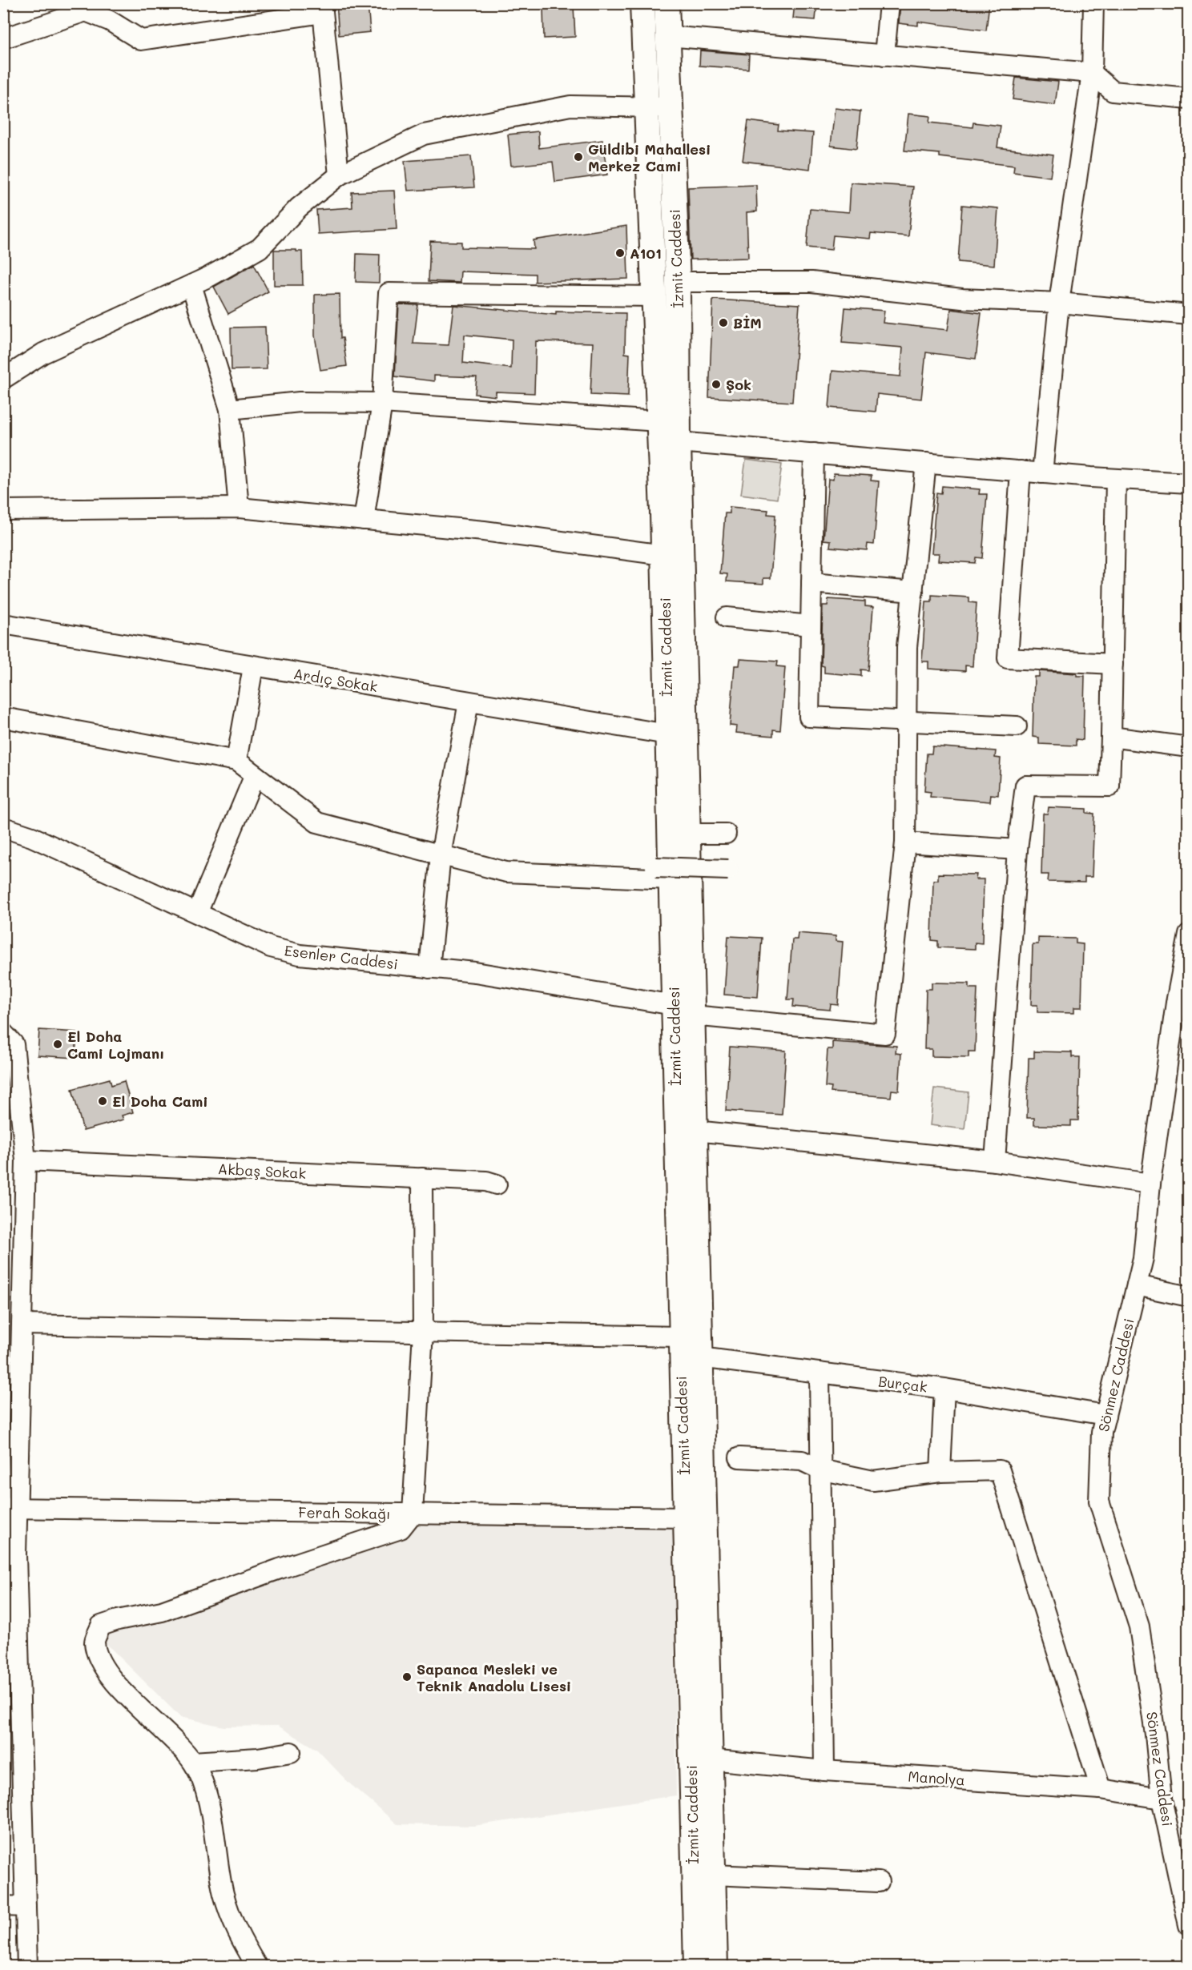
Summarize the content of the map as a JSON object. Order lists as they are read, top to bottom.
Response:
{
  "streets": {
    "main road": ["İzmit Caddesi"],
    "street": [
      "Ardıç Sokak",
      "Esenler Caddesi",
      "Akbaş Sokak",
      "Sönmez Caddesi",
      "Burçak",
      "Ferah Sokağı",
      "Manolya"
    ]
  },
  "crossings": [
    ["İzmit Caddesi", "Ardıç Sokak"],
    ["İzmit Caddesi", "Esenler Caddesi"],
    ["İzmit Caddesi", "Burçak"],
    ["İzmit Caddesi", "Ferah Sokağı"],
    ["İzmit Caddesi", "Manolya"],
    ["Sönmez Caddesi", "Burçak"],
    ["Sönmez Caddesi", "Manolya"]
  ],
  "places": [
    "Güldibi Mahallesi Merkez Cami",
    "A101",
    "BİM",
    "Şok",
    "El Doha Cami Lojmanı",
    "El Doha Cami",
    "Sapanca Mesleki ve Teknik Anadolu Lisesi"
  ]
}
